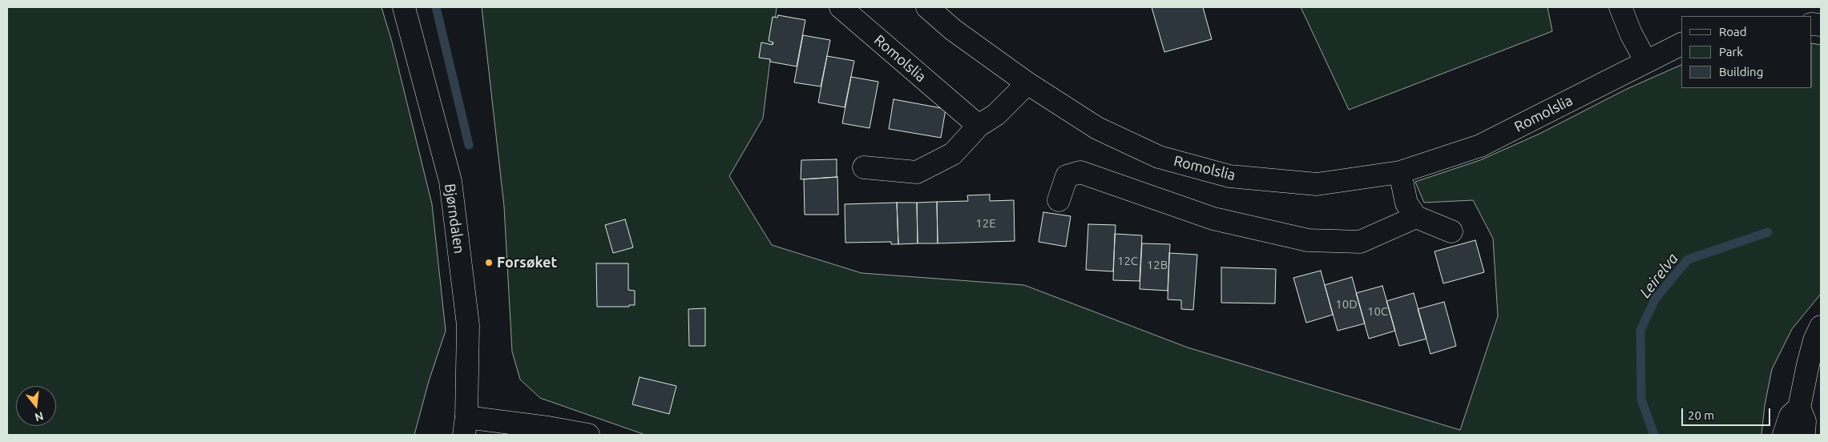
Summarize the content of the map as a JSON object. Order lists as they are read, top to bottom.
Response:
{
  "streets": {
    "street": ["Romolslia", "Bjørndalen"]
  },
  "water": ["Leirelva"],
  "places": ["Forsøket"],
  "house_numbers": [
    "12E",
    "12C",
    "12B",
    "10D",
    "10C"
  ],
  "legend": ["Road", "Park", "Building"],
  "scale_bar": "20 m",
  "north": "bottom"
}
